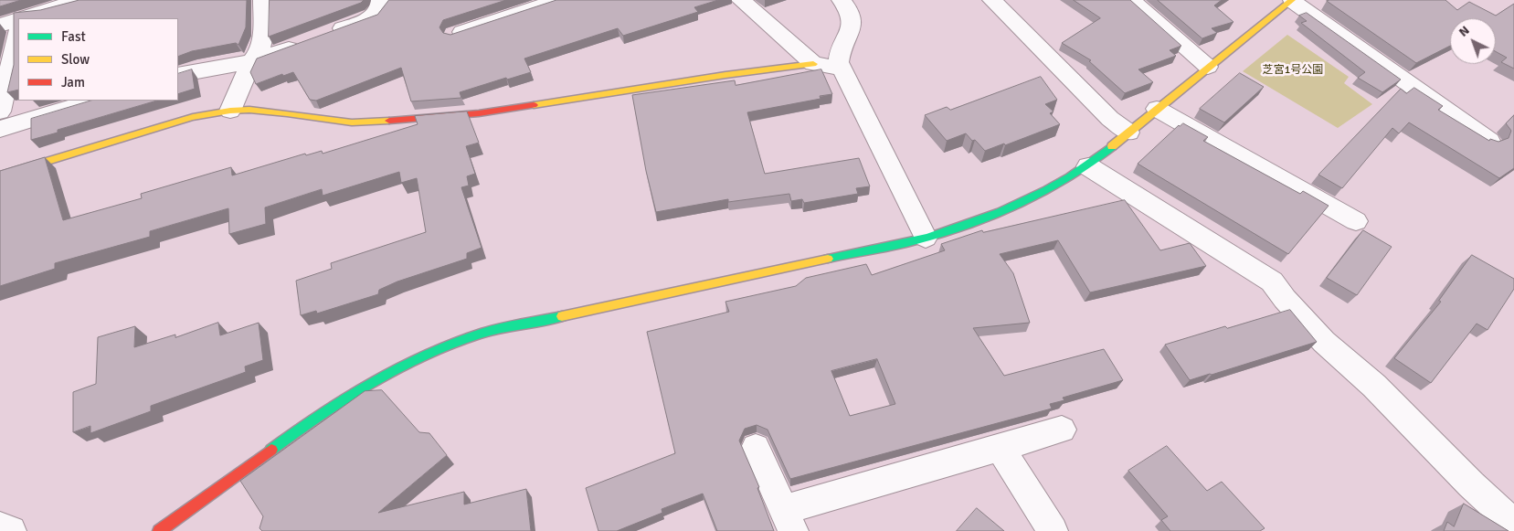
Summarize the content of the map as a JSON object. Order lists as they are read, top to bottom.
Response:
{
  "parks": ["芝宮1号公園"],
  "legend": ["Fast", "Slow", "Jam"],
  "north": "top left"
}
